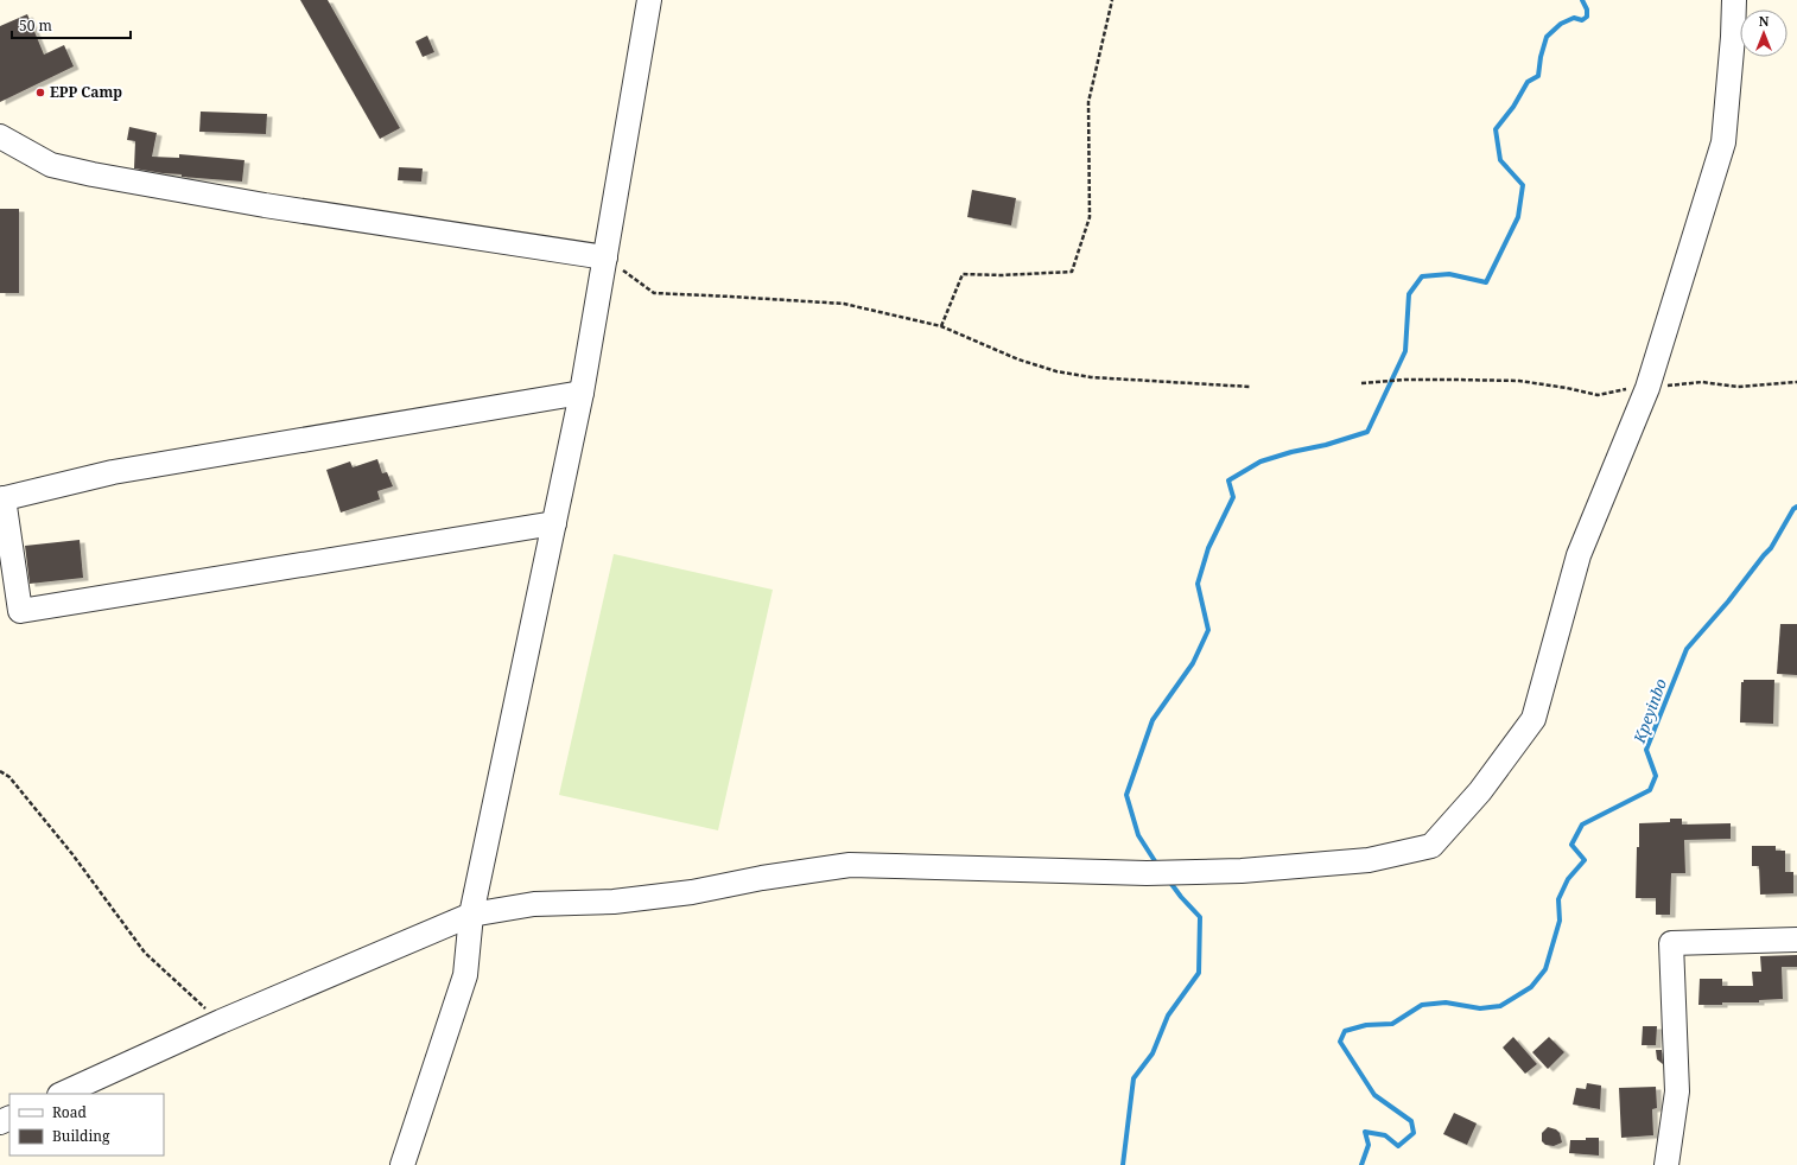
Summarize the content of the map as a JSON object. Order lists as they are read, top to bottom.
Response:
{
  "water": ["Kpeyinbo"],
  "places": ["EPP Camp"],
  "legend": ["Road", "Building"],
  "scale_bar": "50 m",
  "north": "top"
}
